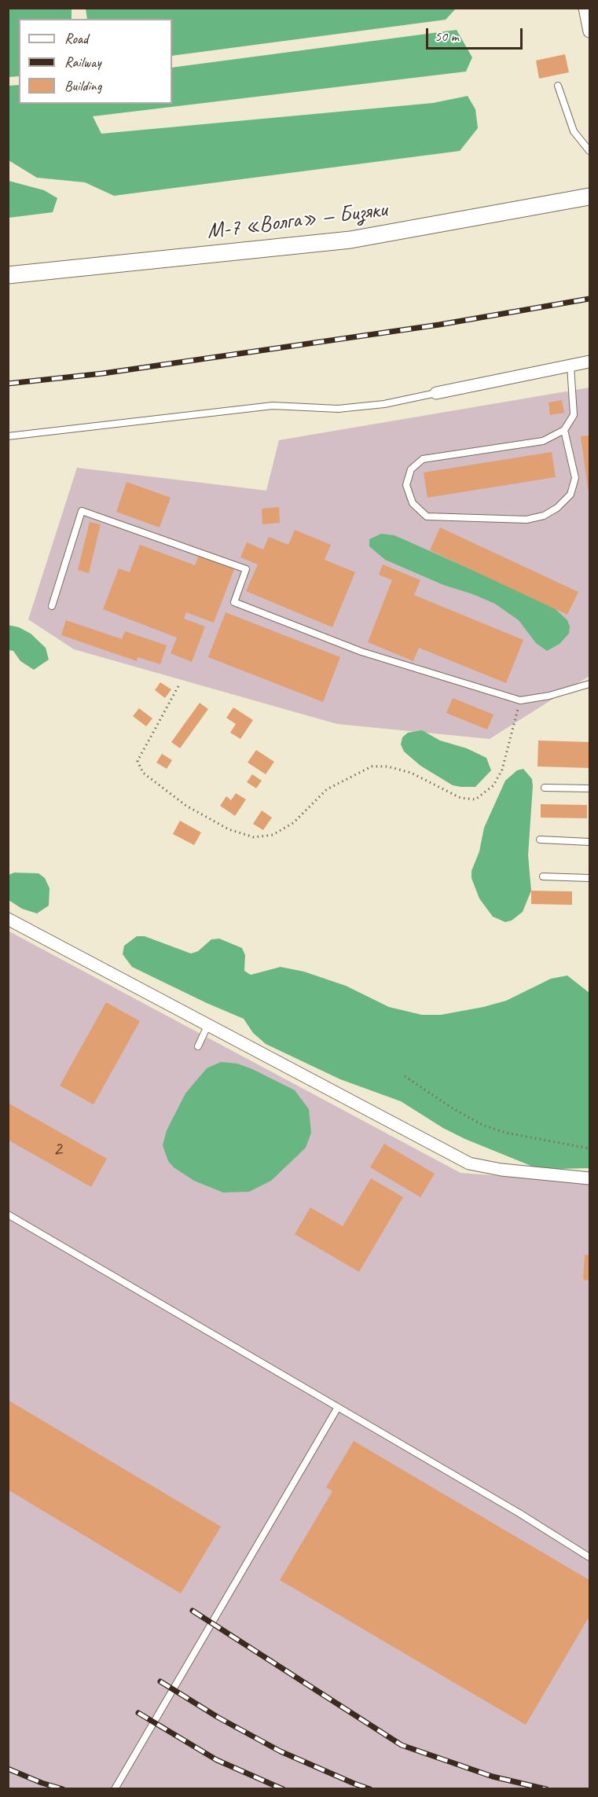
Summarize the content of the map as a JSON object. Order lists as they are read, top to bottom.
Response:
{
  "streets": {
    "main road": ["М-7 «Волга» — Бизяки"]
  },
  "house_numbers": ["2"],
  "legend": ["Road", "Railway", "Building"],
  "scale_bar": "50 m"
}
